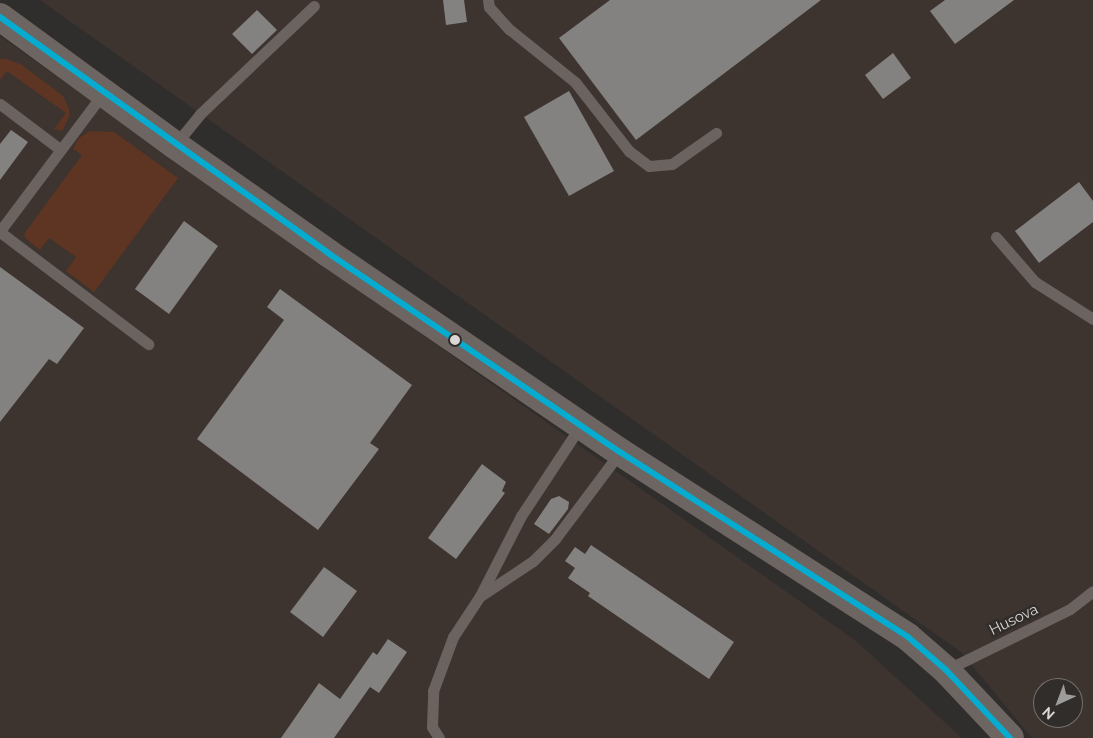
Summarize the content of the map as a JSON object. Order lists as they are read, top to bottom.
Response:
{
  "streets": {
    "lane": ["Husova"]
  },
  "north": "bottom left"
}
